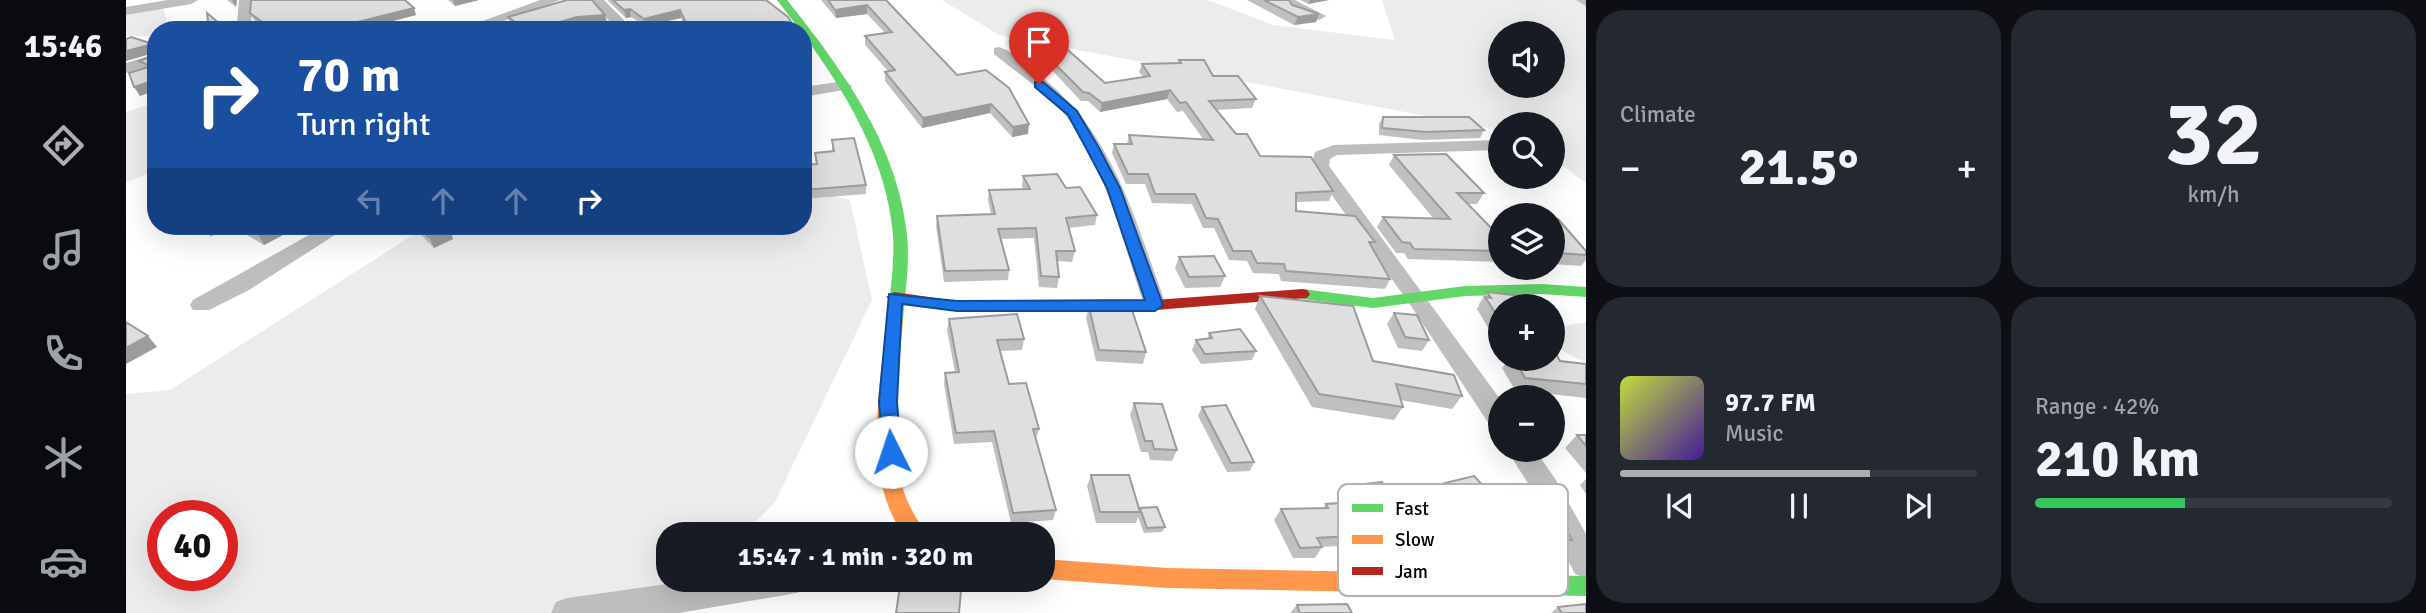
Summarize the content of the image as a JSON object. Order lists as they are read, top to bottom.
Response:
{
  "legend": ["Fast", "Slow", "Jam"],
  "page": {
    "tabs": "15:46",
    "tile": [
      "Climate",
      ["32", "km/h"],
      ["Range · 42%", "210 km"]
    ],
    "map_buttons": ["+", "−"],
    "turn": ["70 m", "Turn right"],
    "heat": ["−", "21.5°", "+"],
    "song": ["97.7 FM", "Music"],
    "limit": "40",
    "trip": "15:47 · 1 min · 320 m"
  }
}
